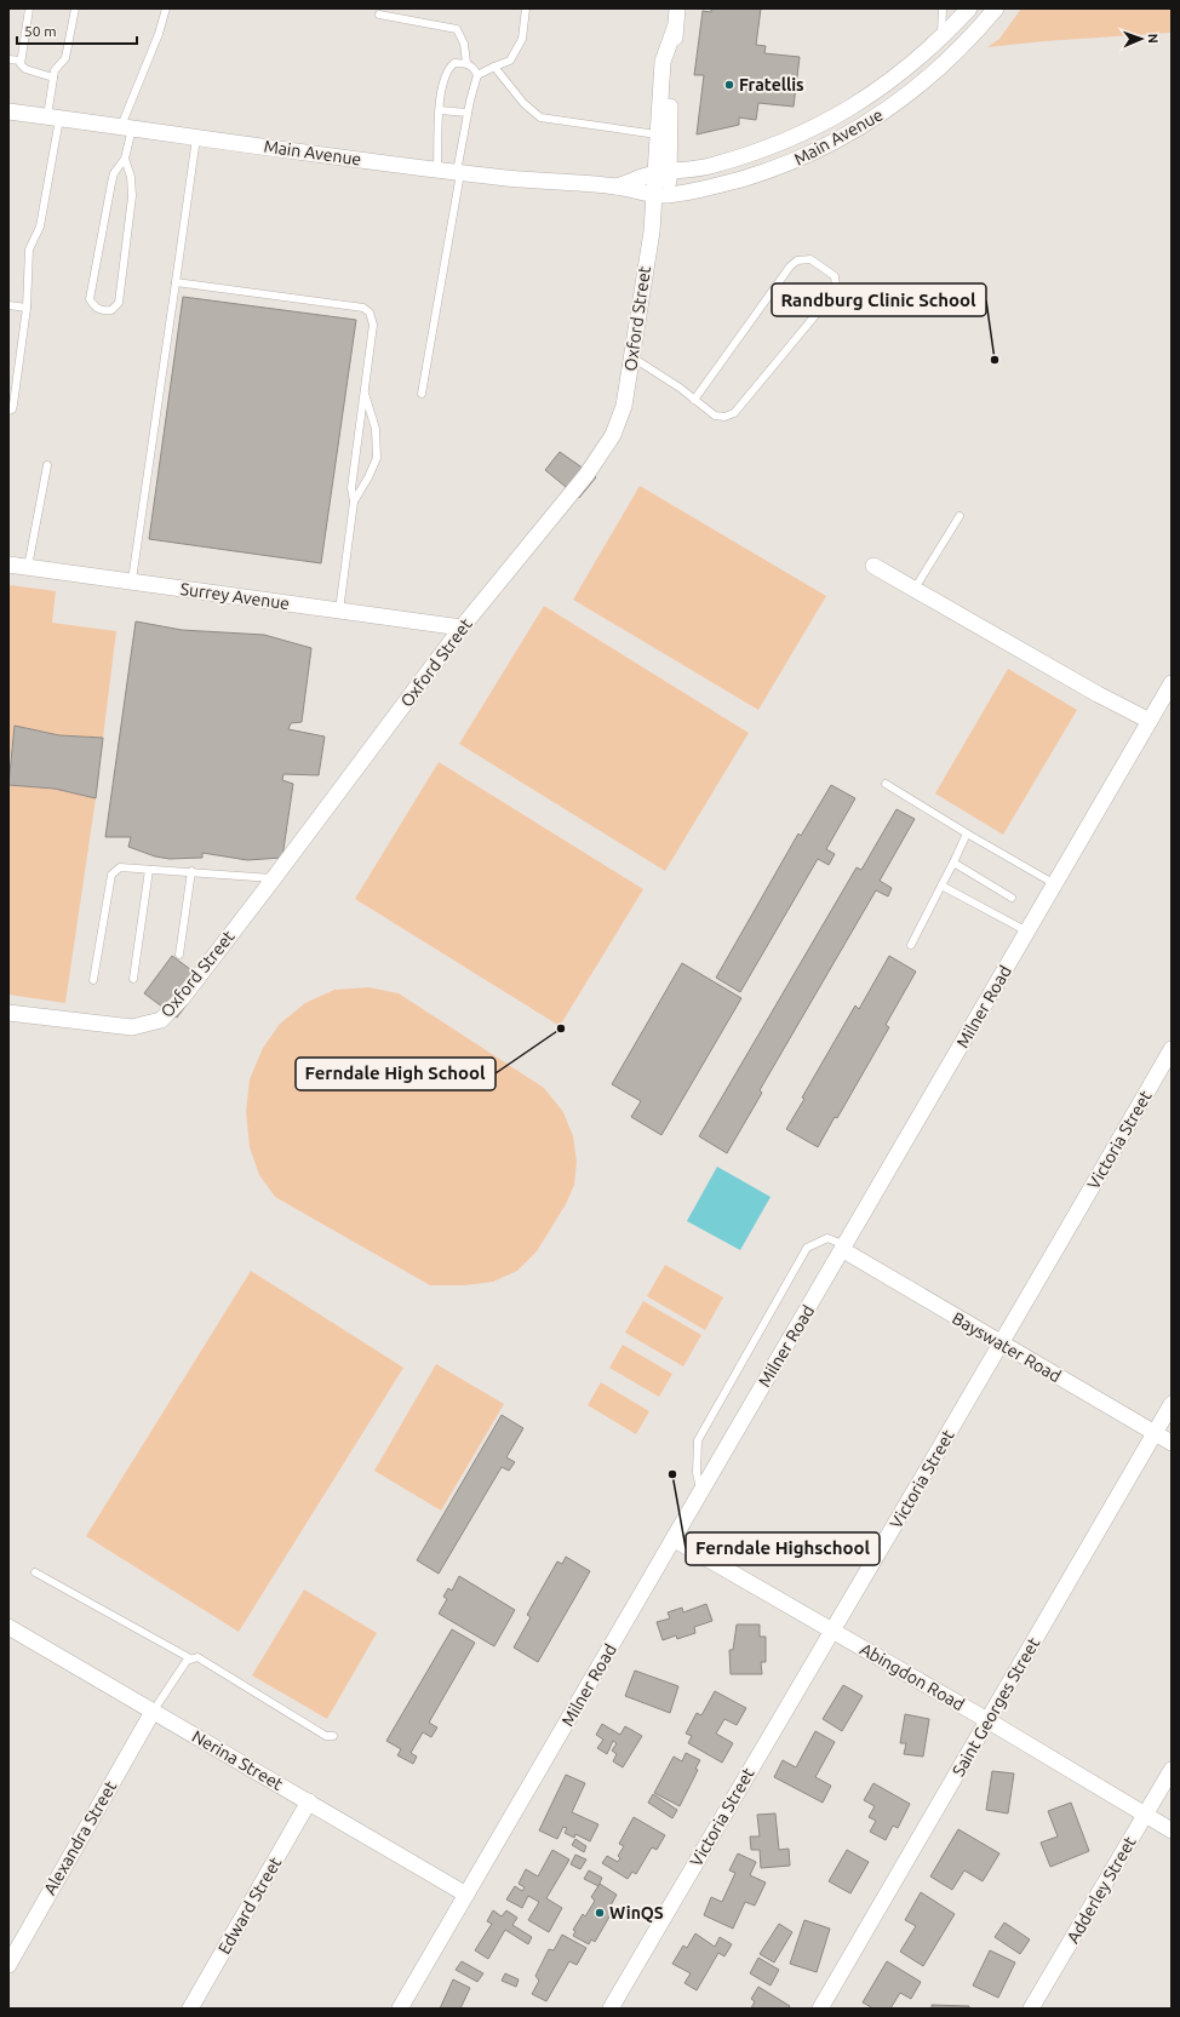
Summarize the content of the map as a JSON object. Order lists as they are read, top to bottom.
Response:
{
  "streets": {
    "street": [
      "Main Avenue",
      "Oxford Street",
      "Surrey Avenue",
      "Milner Road",
      "Victoria Street",
      "Bayswater Road",
      "Abingdon Road",
      "Saint Georges Street",
      "Nerina Street",
      "Alexandra Street",
      "Adderley Street",
      "Edward Street"
    ]
  },
  "crossings": [
    ["Main Avenue", "Oxford Street"],
    ["Oxford Street", "Surrey Avenue"],
    ["Milner Road", "Bayswater Road"],
    ["Milner Road", "Abingdon Road"],
    ["Milner Road", "Nerina Street"],
    ["Victoria Street", "Bayswater Road"],
    ["Victoria Street", "Abingdon Road"],
    ["Bayswater Road", "Saint Georges Street"],
    ["Abingdon Road", "Saint Georges Street"],
    ["Abingdon Road", "Adderley Street"],
    ["Nerina Street", "Alexandra Street"],
    ["Nerina Street", "Edward Street"]
  ],
  "places": [
    "Fratellis",
    "Randburg Clinic School",
    "Ferndale High School",
    "Ferndale Highschool",
    "WinQS"
  ],
  "scale_bar": "50 m",
  "north": "right"
}
